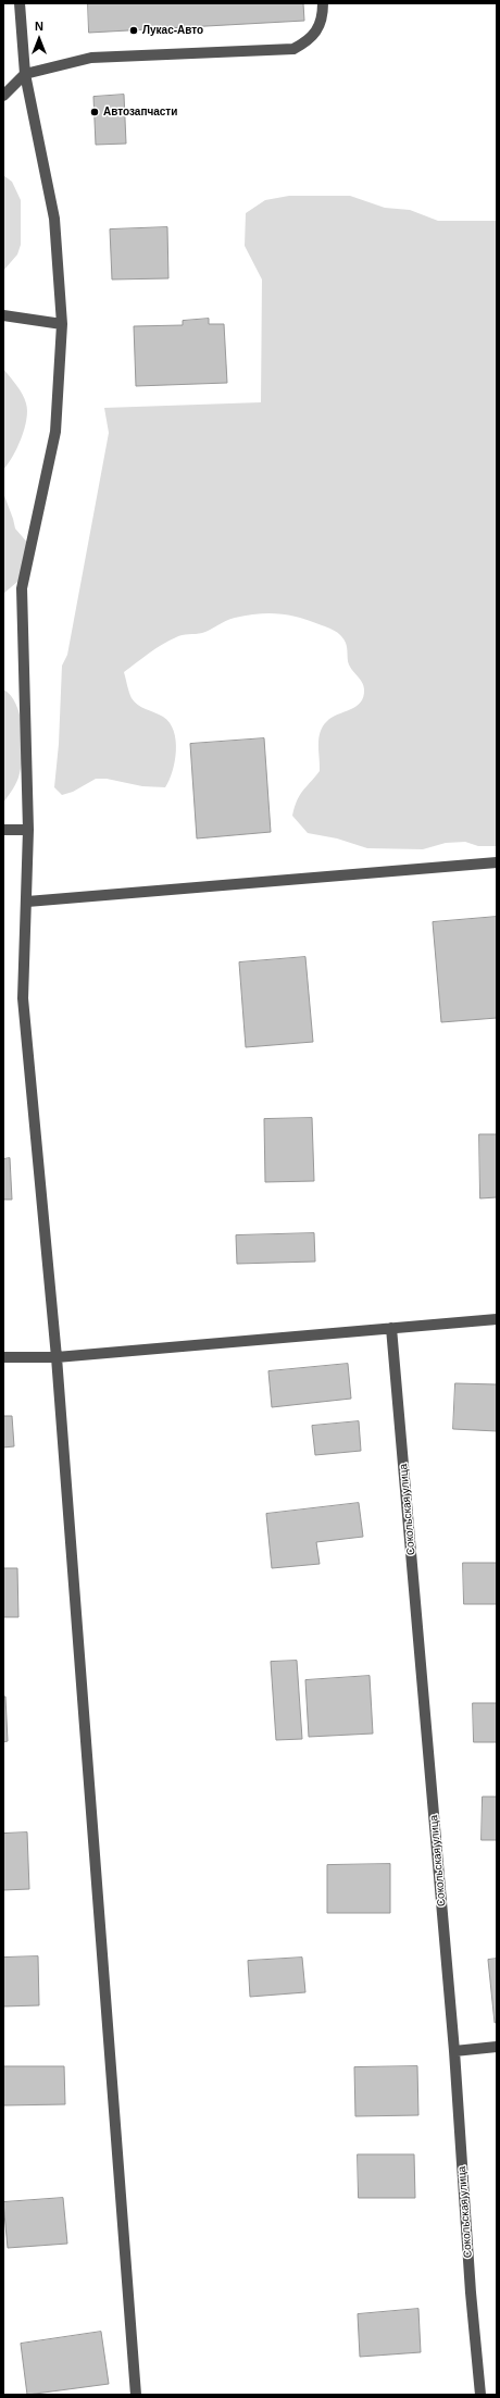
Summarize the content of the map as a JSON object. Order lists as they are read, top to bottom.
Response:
{
  "streets": {
    "street": ["Сокольская улица"]
  },
  "places": ["Лукас-Авто", "Автозапчасти"],
  "north": "top"
}
